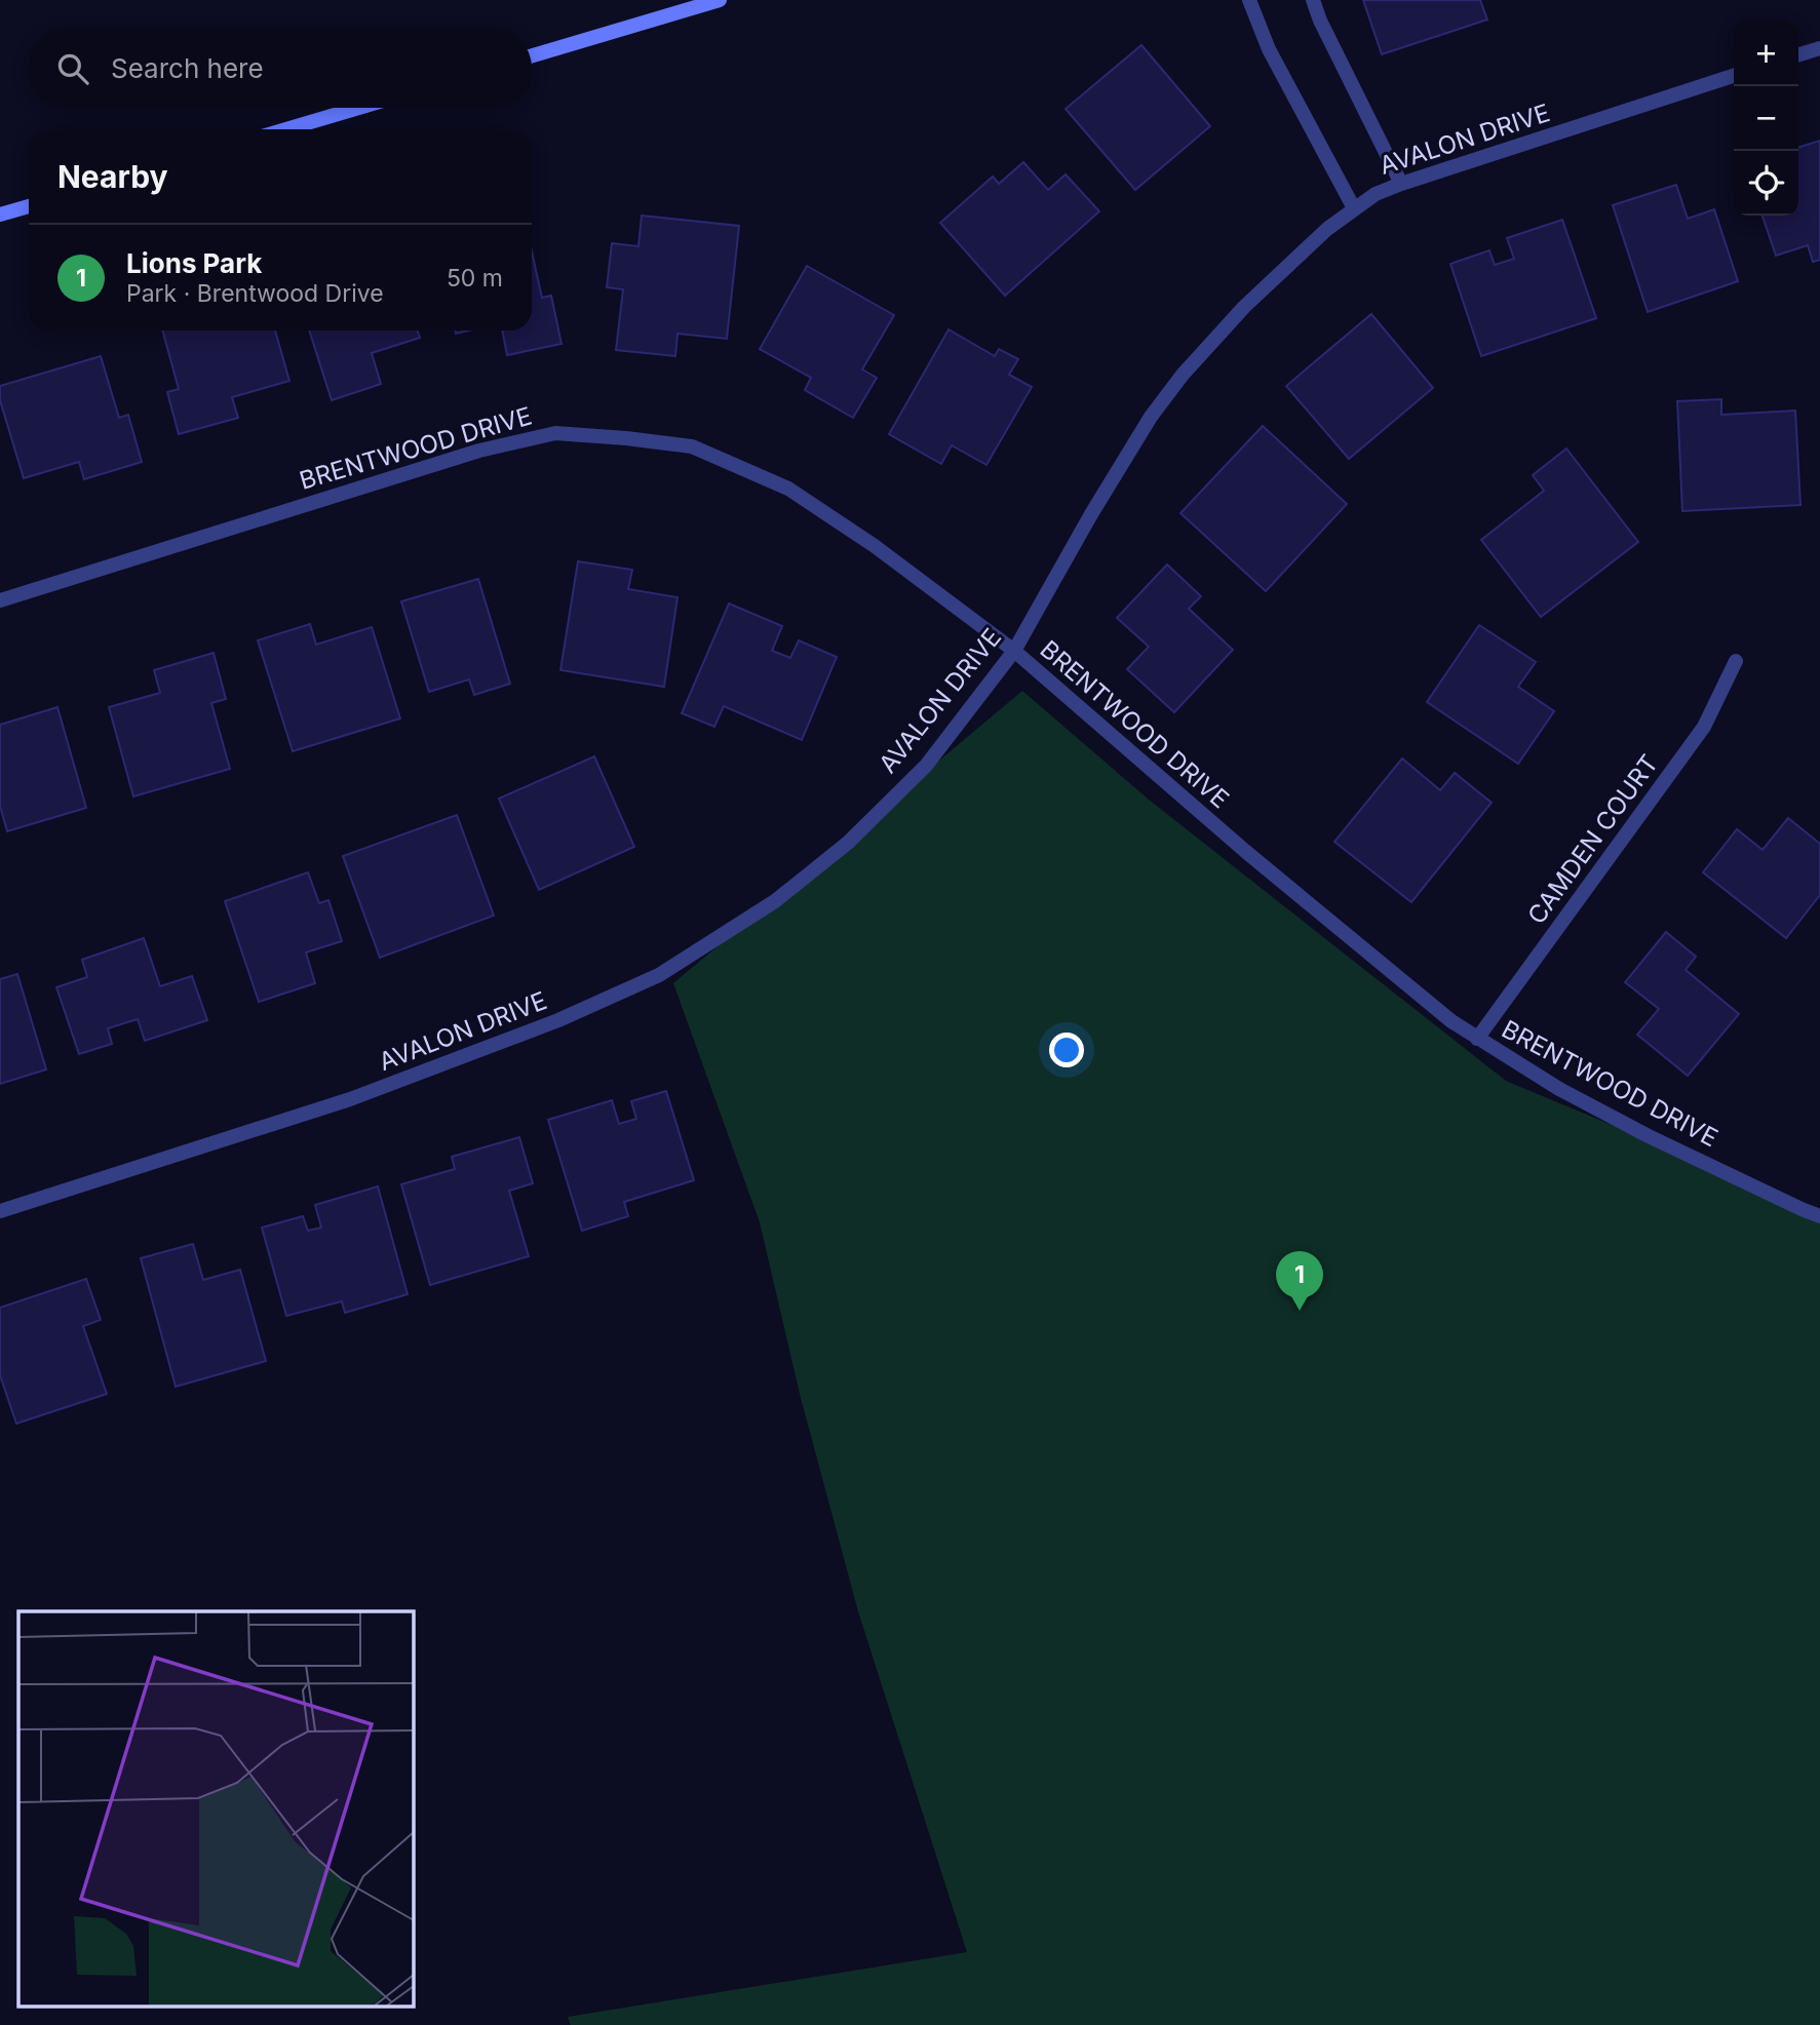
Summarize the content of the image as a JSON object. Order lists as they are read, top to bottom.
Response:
{
  "streets": {
    "street": ["AVALON DRIVE", "BRENTWOOD DRIVE", "CAMDEN COURT"]
  },
  "crossings": [
    ["AVALON DRIVE", "BRENTWOOD DRIVE"],
    ["BRENTWOOD DRIVE", "CAMDEN COURT"]
  ],
  "page": {
    "map_buttons": ["+", "−"],
    "search": "Search here",
    "heading": "Nearby",
    "list": [
      {
        "mark": "1",
        "name": "Lions Park",
        "note": "Park · Brentwood Drive",
        "value": "50 m"
      }
    ],
    "pins": "1"
  }
}
